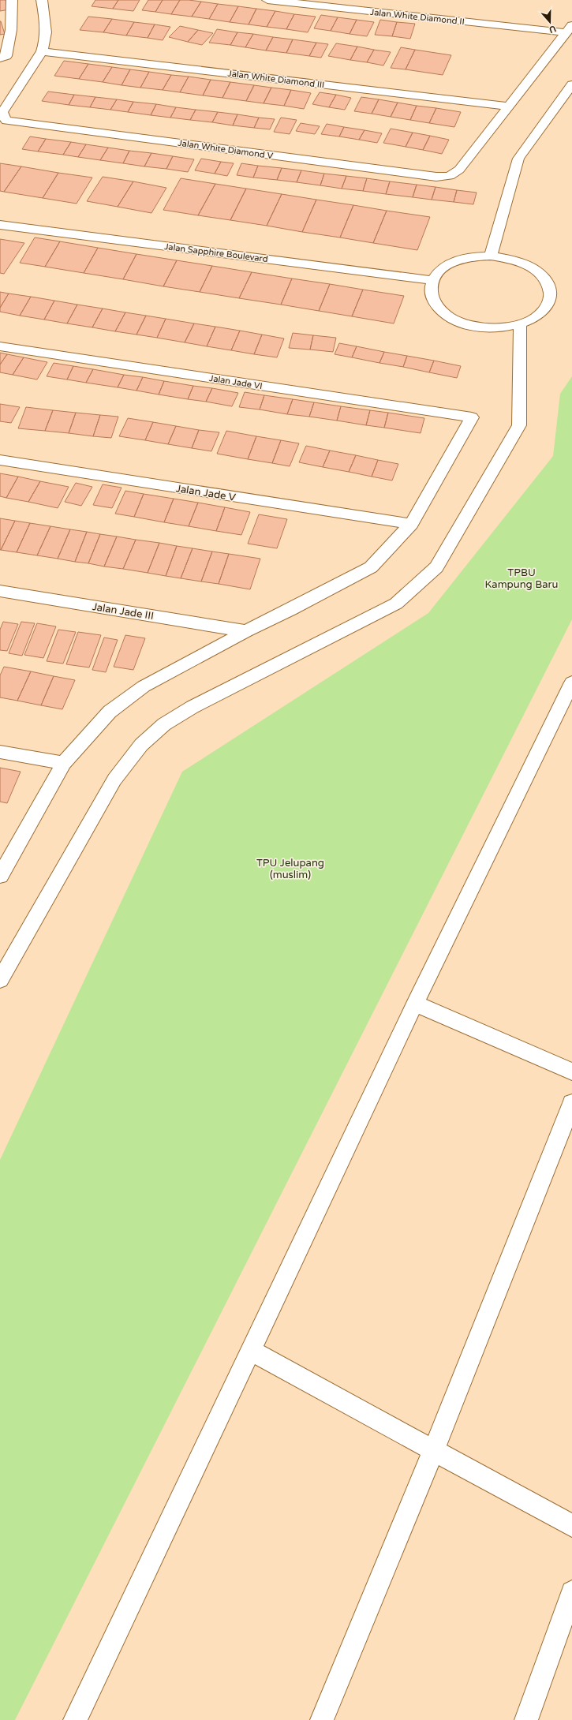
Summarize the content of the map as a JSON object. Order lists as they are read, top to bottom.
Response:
{
  "streets": {
    "street": [
      "Jalan White Diamond II",
      "Jalan White Diamond III",
      "Jalan White Diamond V",
      "Jalan Sapphire Boulevard",
      "Jalan Jade VI",
      "Jalan Jade V",
      "Jalan Jade III"
    ]
  },
  "crossings": [
    ["Jalan White Diamond III", "Jalan White Diamond V"],
    ["Jalan Jade VI", "Jalan Jade V"]
  ],
  "parks": ["TPBU Kampung Baru", "TPU Jelupang (muslim)"],
  "north": "bottom"
}
